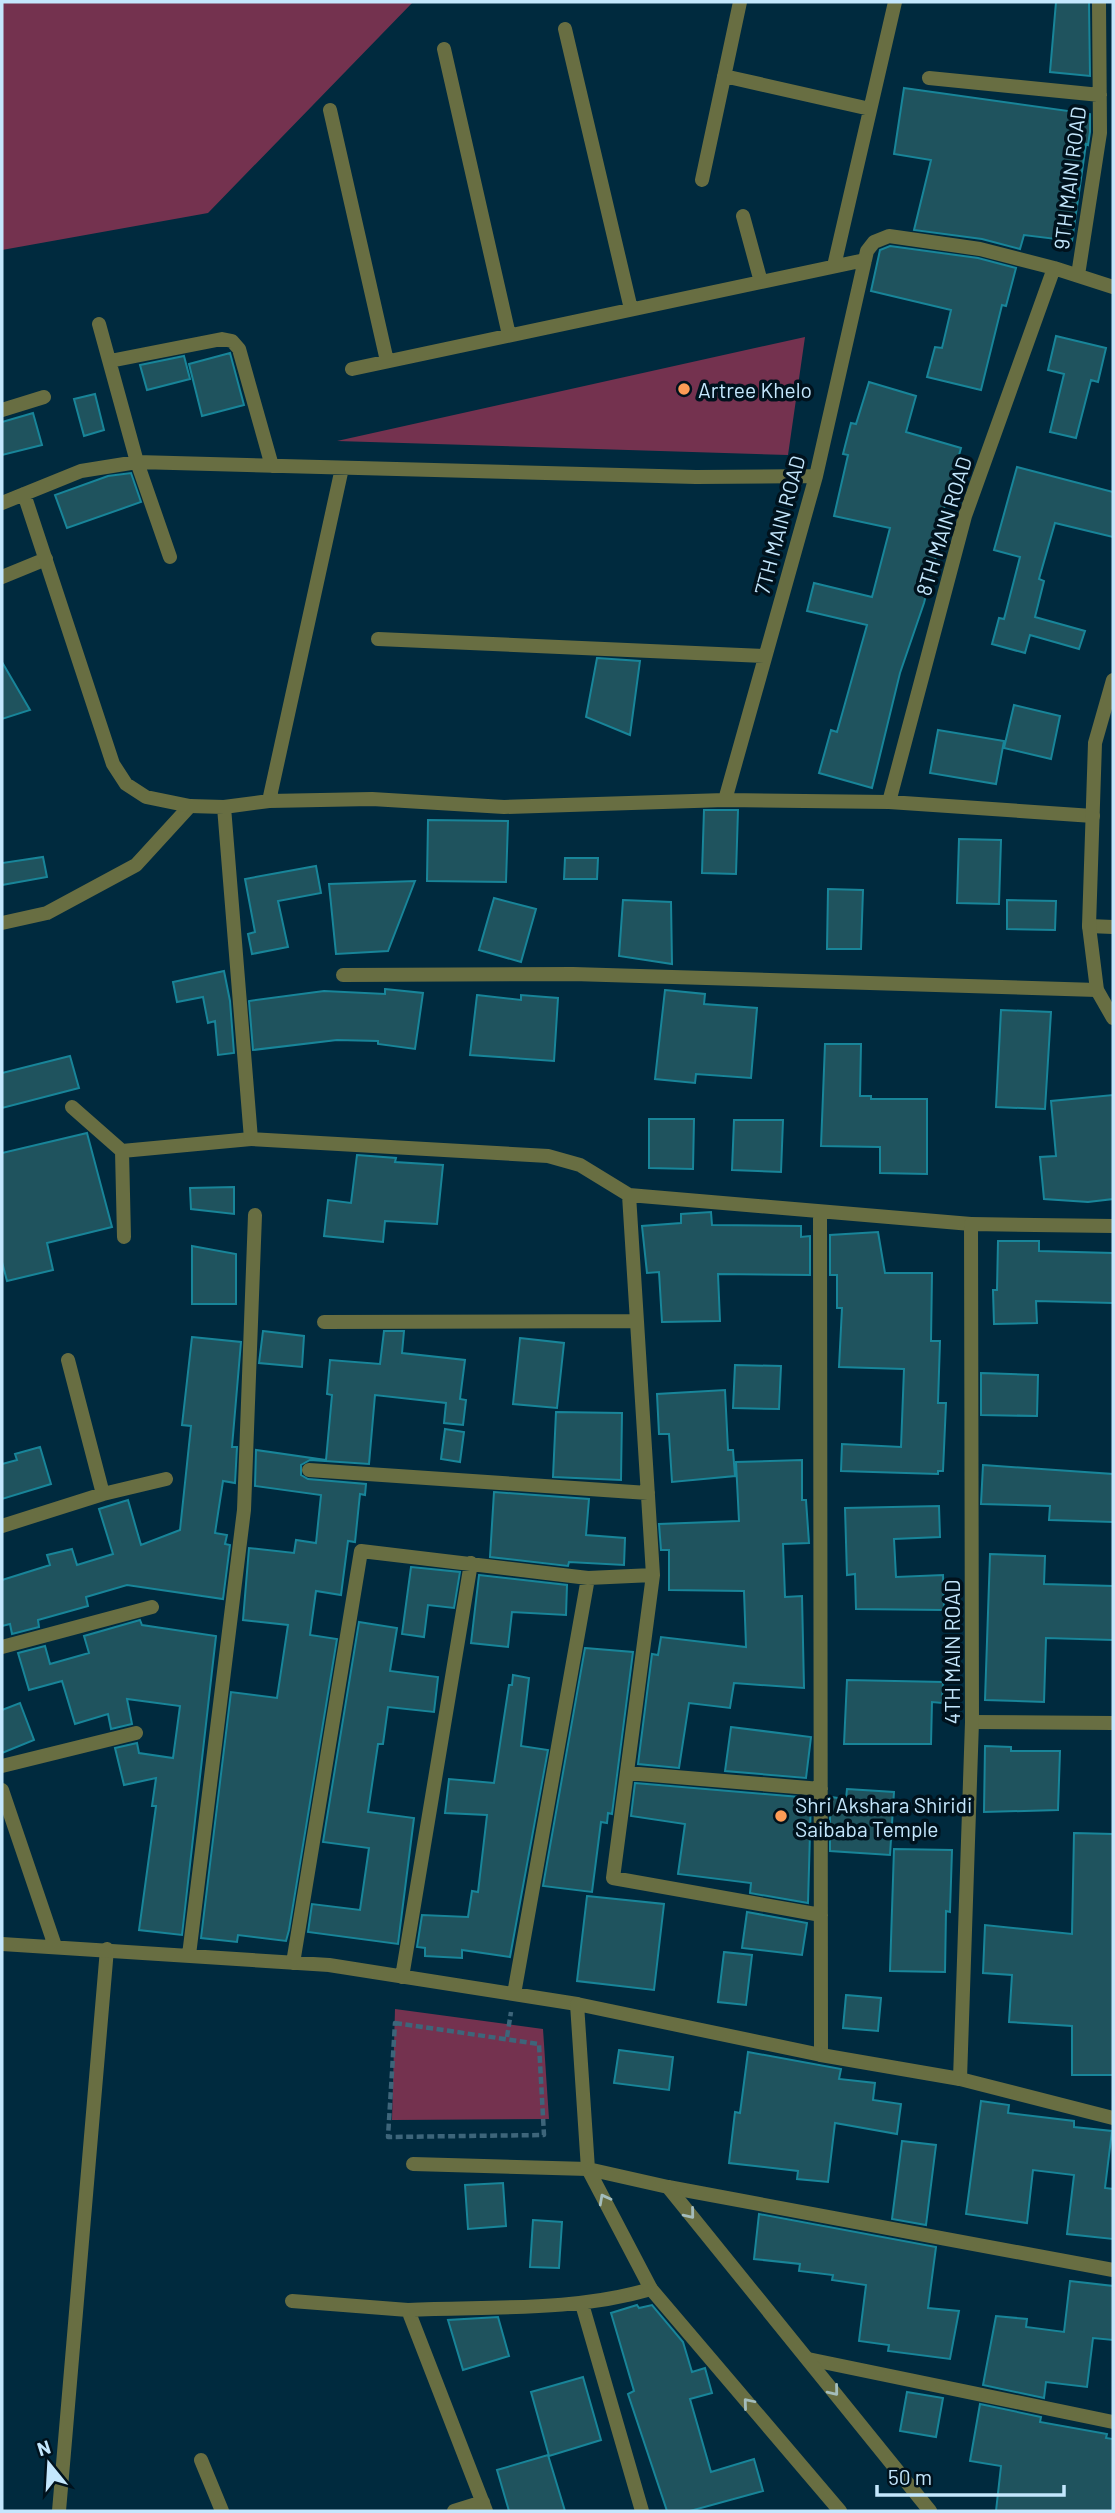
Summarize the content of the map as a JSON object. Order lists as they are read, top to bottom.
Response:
{
  "streets": {
    "street": [
      "9TH MAIN ROAD",
      "7TH MAIN ROAD",
      "8TH MAIN ROAD",
      "4TH MAIN ROAD"
    ]
  },
  "places": ["Artree Khelo", "Shri Akshara Shiridi Saibaba Temple"],
  "scale_bar": "50 m",
  "north": "top"
}
